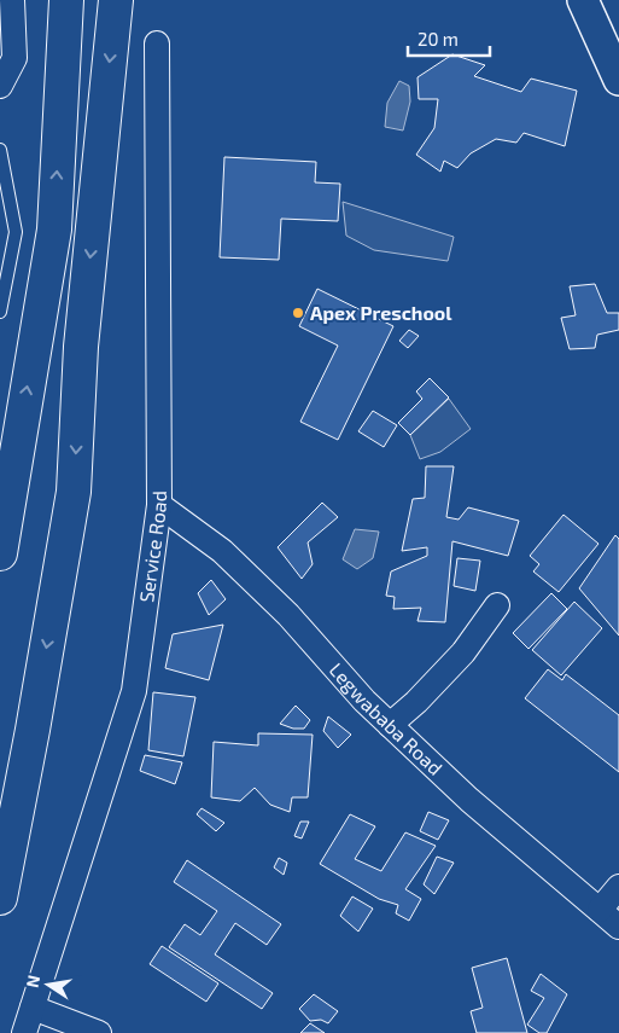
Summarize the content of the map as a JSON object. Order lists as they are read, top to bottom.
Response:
{
  "streets": {
    "street": ["Service Road", "Legwababa Road"]
  },
  "crossings": [
    ["Service Road", "Legwababa Road"]
  ],
  "places": ["Apex Preschool"],
  "scale_bar": "20 m",
  "north": "left"
}
